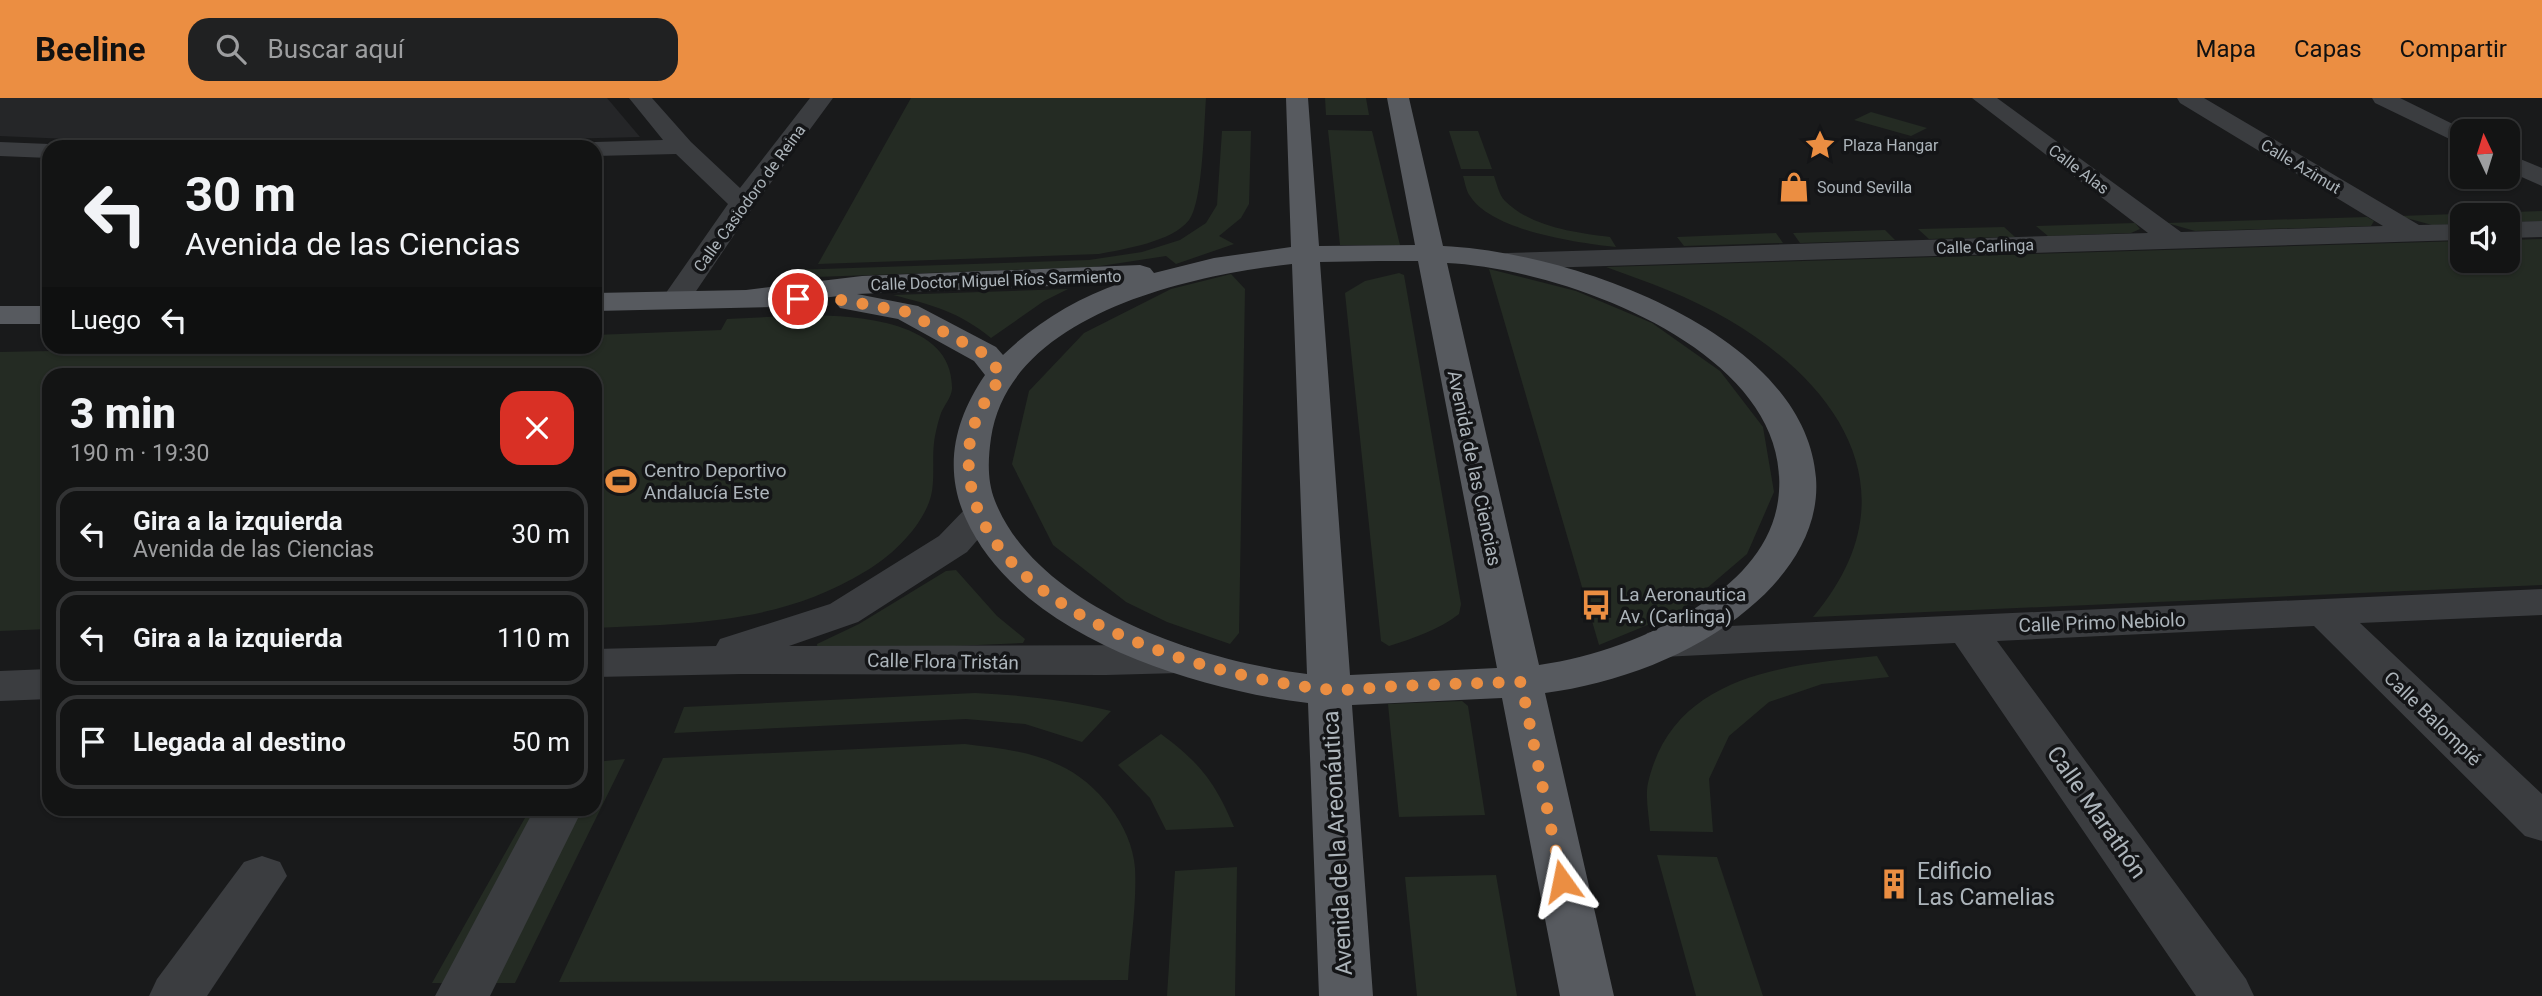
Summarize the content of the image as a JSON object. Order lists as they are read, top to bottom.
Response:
{
  "streets": {
    "main road": ["Calle Doctor Miguel Ríos Sarmiento", "Avenida de las Ciencias", "Avenida de la Areonáutica"],
    "street": [
      "Calle Azimut",
      "Calle Alas",
      "Calle Casiodoro de Reina",
      "Calle Carlinga",
      "Calle Primo Nebiolo",
      "Calle Flora Tristán",
      "Calle Balompié",
      "Calle Marathón"
    ]
  },
  "crossings": [
    ["Calle Azimut", "Calle Carlinga"],
    ["Calle Alas", "Calle Carlinga"],
    ["Calle Casiodoro de Reina", "Calle Doctor Miguel Ríos Sarmiento"],
    ["Calle Primo Nebiolo", "Calle Balompié"],
    ["Calle Primo Nebiolo", "Calle Marathón"]
  ],
  "places": {
    "place": ["Plaza Hangar"],
    "shop": ["Sound Sevilla"],
    "sports": ["Centro Deportivo Andalucía Este"],
    "bus stop": ["La Aeronautica Av. (Carlinga)"],
    "building": ["Edificio Las Camelias"]
  },
  "north": "top",
  "page": {
    "header": "Beeline",
    "search": "Buscar aquí",
    "nav": ["Mapa", "Capas", "Compartir"],
    "turn": ["30 m", "Avenida de las Ciencias"],
    "then": "Luego",
    "heading": ["3 min", "190 m · 19:30"],
    "list": [
      {
        "name": "Gira a la izquierda",
        "note": "Avenida de las Ciencias",
        "value": "30 m"
      },
      {
        "name": "Gira a la izquierda",
        "value": "110 m"
      },
      {
        "name": "Llegada al destino",
        "value": "50 m"
      }
    ]
  }
}
